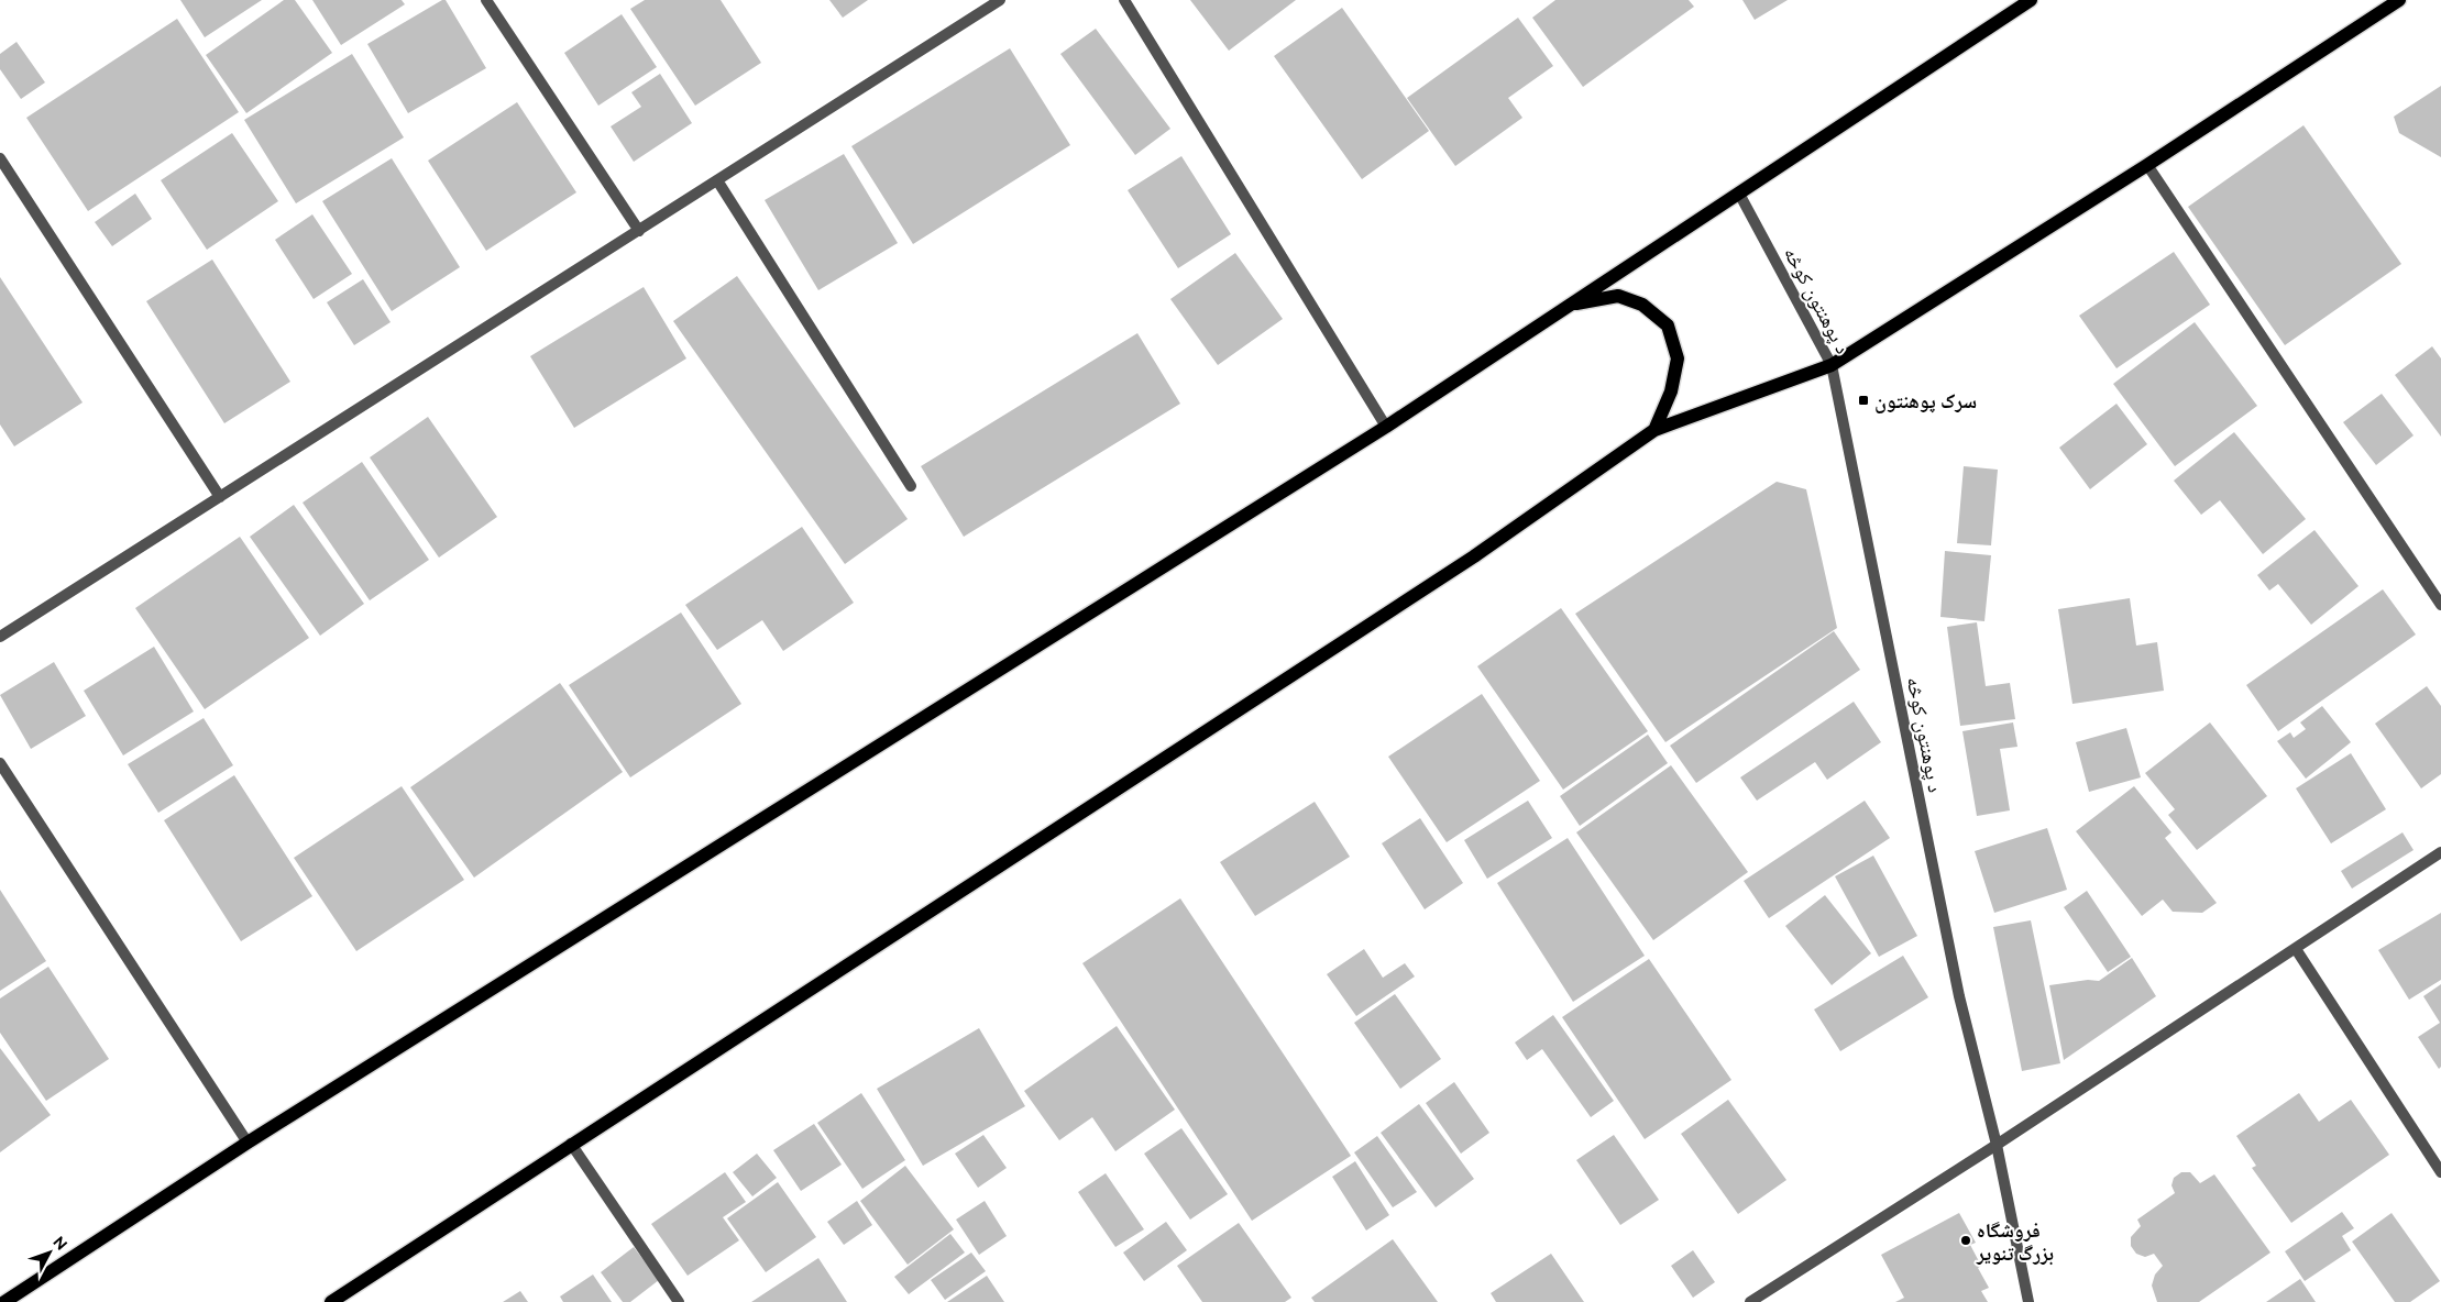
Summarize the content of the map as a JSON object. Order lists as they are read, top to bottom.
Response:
{
  "streets": {
    "street": ["د پوهنتون کوڅه"]
  },
  "places": {
    "transit": ["سرک پوهنتون"],
    "other": ["فروشگاه بزرگ تنویر"]
  },
  "north": "top right"
}
